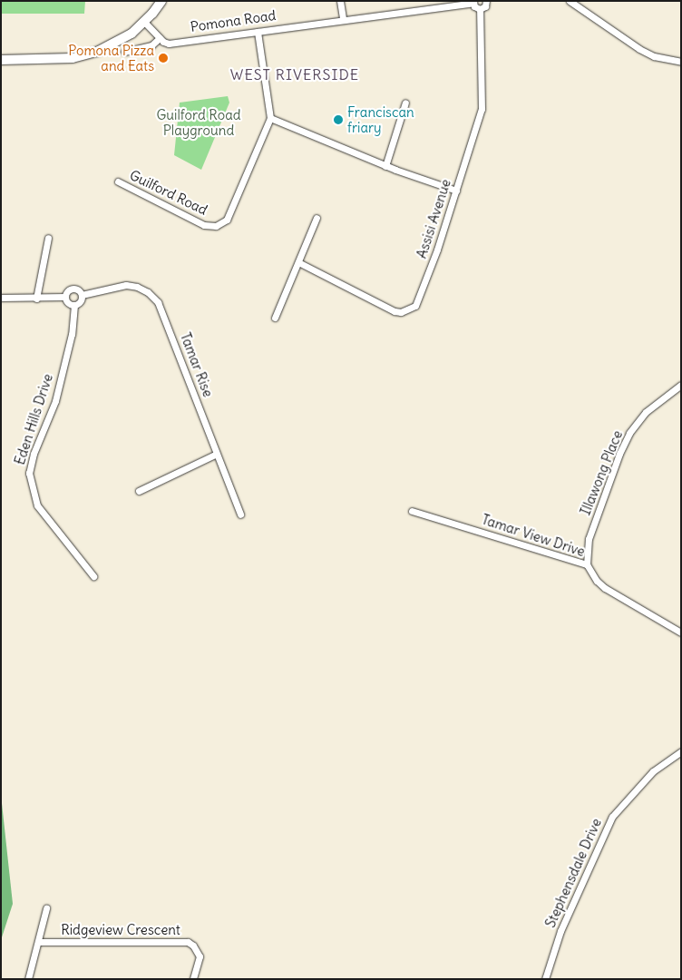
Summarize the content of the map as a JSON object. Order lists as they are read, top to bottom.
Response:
{
  "streets": {
    "street": [
      "Pomona Road",
      "Guilford Road",
      "Assisi Avenue",
      "Tamar Rise",
      "Eden Hills Drive",
      "Illawong Place",
      "Tamar View Drive",
      "Stephensdale Drive",
      "Ridgeview Crescent"
    ]
  },
  "crossings": [
    ["Tamar Rise", "Eden Hills Drive"],
    ["Illawong Place", "Tamar View Drive"]
  ],
  "districts": ["WEST RIVERSIDE"],
  "parks": ["Guilford Road Playground"],
  "places": ["Pomona Pizza and Eats", "Franciscan friary"]
}
